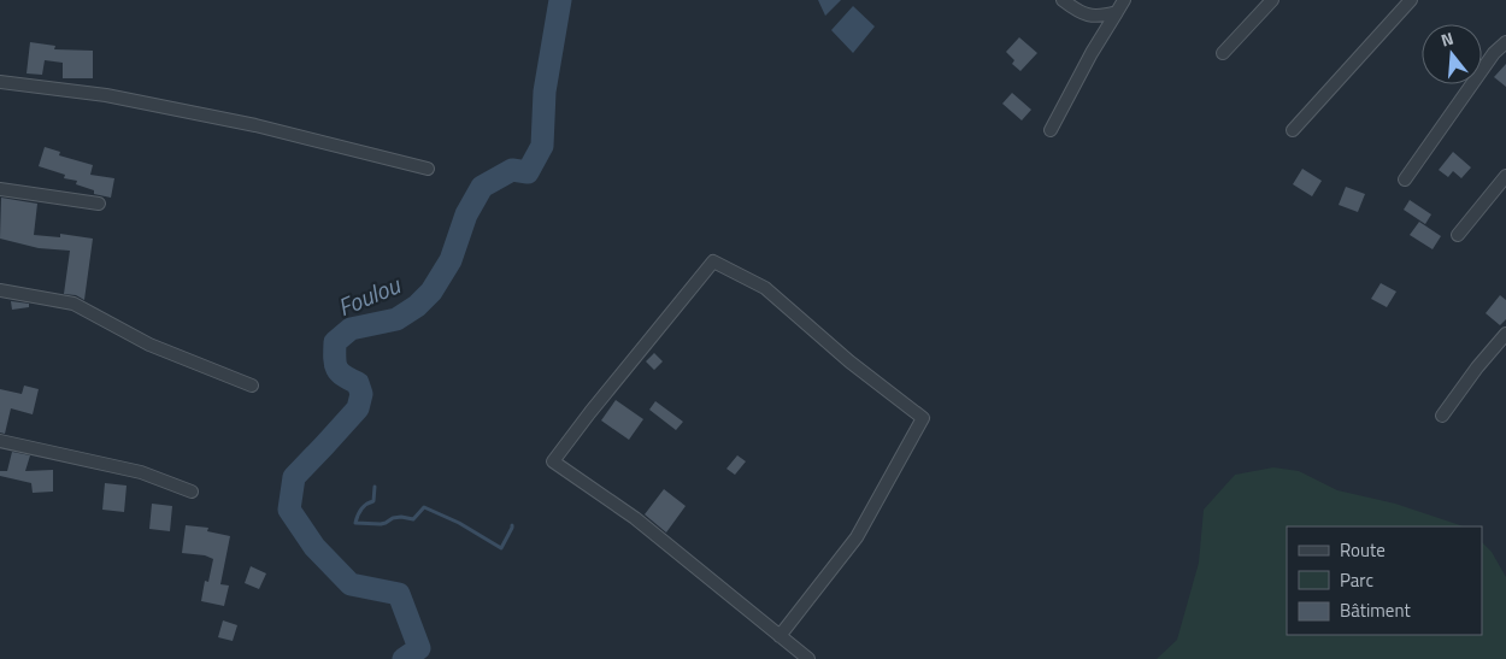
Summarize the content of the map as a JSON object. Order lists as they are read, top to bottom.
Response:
{
  "water": ["Foulou"],
  "legend": ["Route", "Parc", "Bâtiment"],
  "north": "top"
}
